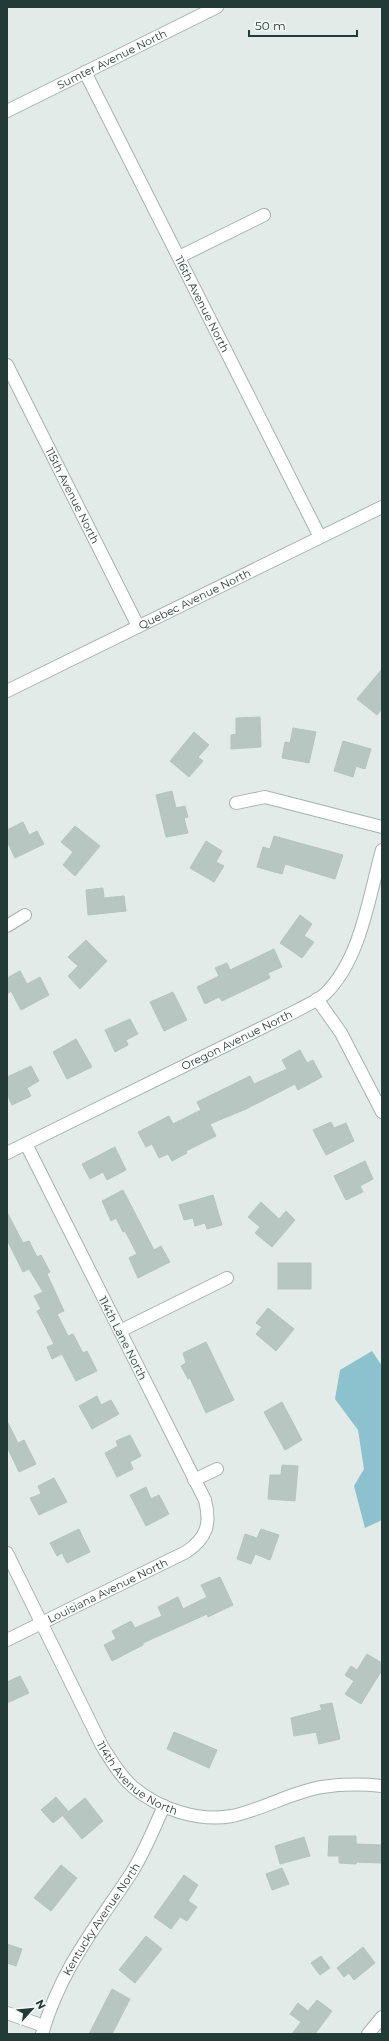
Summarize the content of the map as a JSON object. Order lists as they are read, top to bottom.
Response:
{
  "streets": {
    "street": [
      "Sumter Avenue North",
      "116th Avenue North",
      "115th Avenue North",
      "Quebec Avenue North",
      "Oregon Avenue North",
      "114th Lane North",
      "Louisiana Avenue North",
      "114th Avenue North",
      "Kentucky Avenue North"
    ]
  },
  "crossings": [
    ["Sumter Avenue North", "116th Avenue North"],
    ["116th Avenue North", "Quebec Avenue North"],
    ["115th Avenue North", "Quebec Avenue North"],
    ["Oregon Avenue North", "114th Lane North"],
    ["114th Lane North", "Louisiana Avenue North"],
    ["Louisiana Avenue North", "114th Avenue North"],
    ["114th Avenue North", "Kentucky Avenue North"]
  ],
  "scale_bar": "50 m",
  "north": "top right"
}
